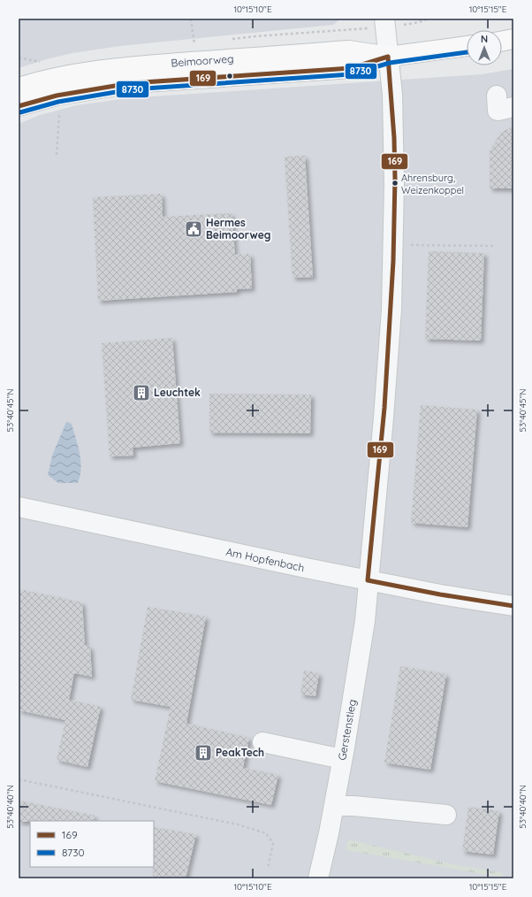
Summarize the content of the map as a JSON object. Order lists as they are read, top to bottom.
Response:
{
  "streets": {
    "main road": ["Beimoorweg"],
    "street": ["Am Hopfenbach", "Gerstenstieg"]
  },
  "crossings": [
    ["Beimoorweg", "Gerstenstieg"],
    ["Am Hopfenbach", "Gerstenstieg"]
  ],
  "places": {
    "other": ["Ahrensburg, Weizenkoppel"],
    "public building": ["Hermes Beimoorweg"],
    "building": ["Leuchtek", "PeakTech"]
  },
  "lines": ["transit line 8730", "transit line 169"],
  "legend": ["169", "8730"],
  "north": "top",
  "coordinates": [
    "10°15'10\"E",
    "10°15'15\"E",
    "53°40'45\"N",
    "53°40'40\"N"
  ]
}
